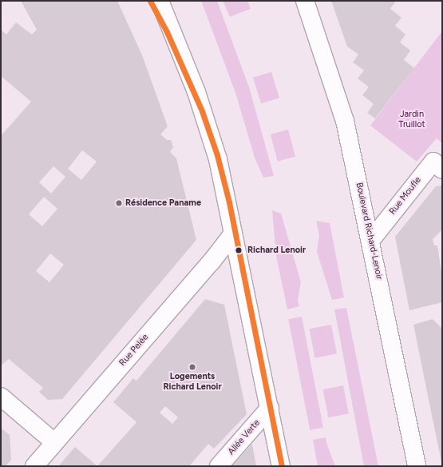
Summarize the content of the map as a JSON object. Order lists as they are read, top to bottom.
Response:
{
  "streets": {
    "street": [
      "Rue Moufle",
      "Boulevard Richard-Lenoir",
      "Rue Pelée",
      "Allée Verte"
    ]
  },
  "crossings": [
    ["Rue Moufle", "Boulevard Richard-Lenoir"]
  ],
  "parks": ["Jardin Truillot"],
  "places": ["Résidence Paname", "Richard Lenoir", "Logements Richard Lenoir"]
}
